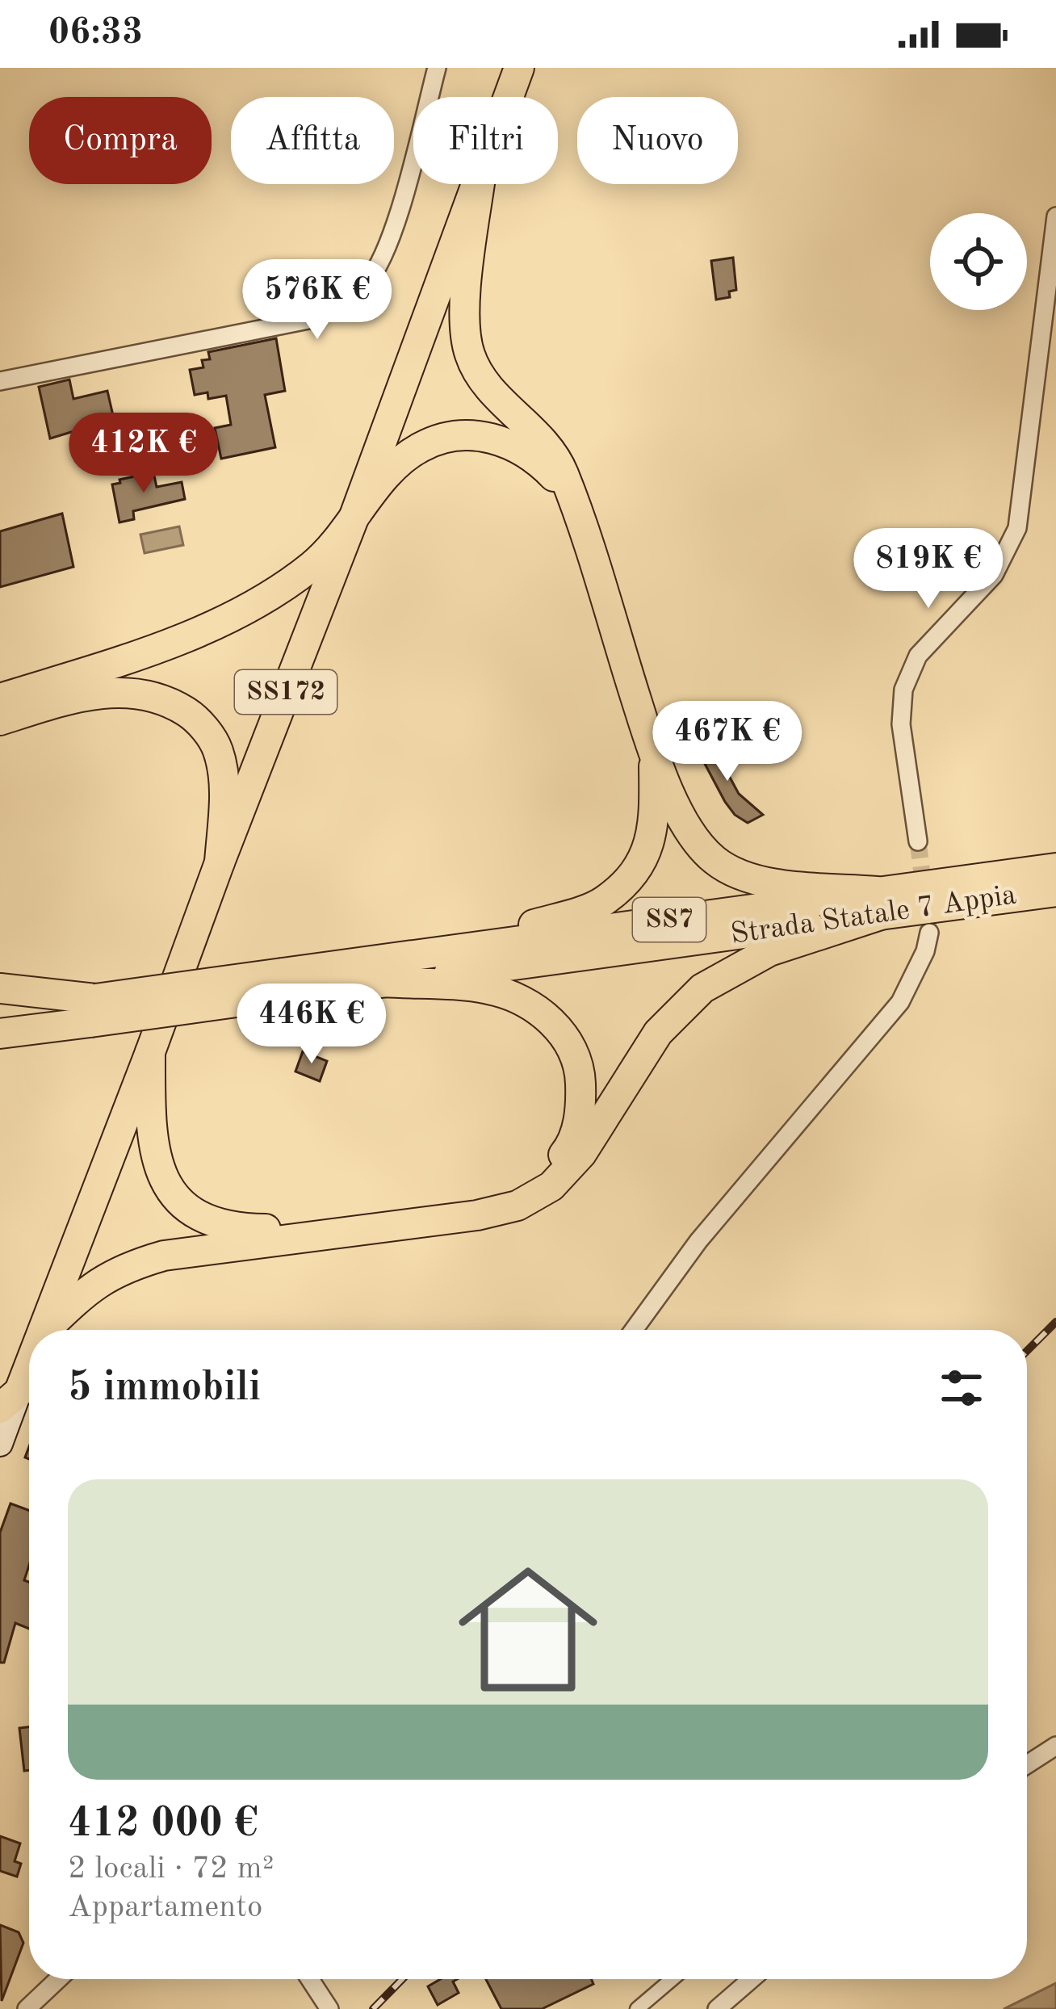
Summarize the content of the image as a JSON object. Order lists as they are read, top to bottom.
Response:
{
  "streets": {
    "main road": ["SS172", "Strada Statale 7 Appia", "SS7"]
  },
  "page": {
    "status": "06:33",
    "chip": [
      "Compra",
      "Affitta",
      "Filtri",
      "Nuovo"
    ],
    "price": [
      "576K €",
      "412K €",
      "819K €",
      "467K €",
      "446K €"
    ],
    "heading": "5 immobili",
    "list": [
      {
        "name": "412 000 €",
        "note": "2 locali · 72 m² · Appartamento"
      }
    ]
  }
}
